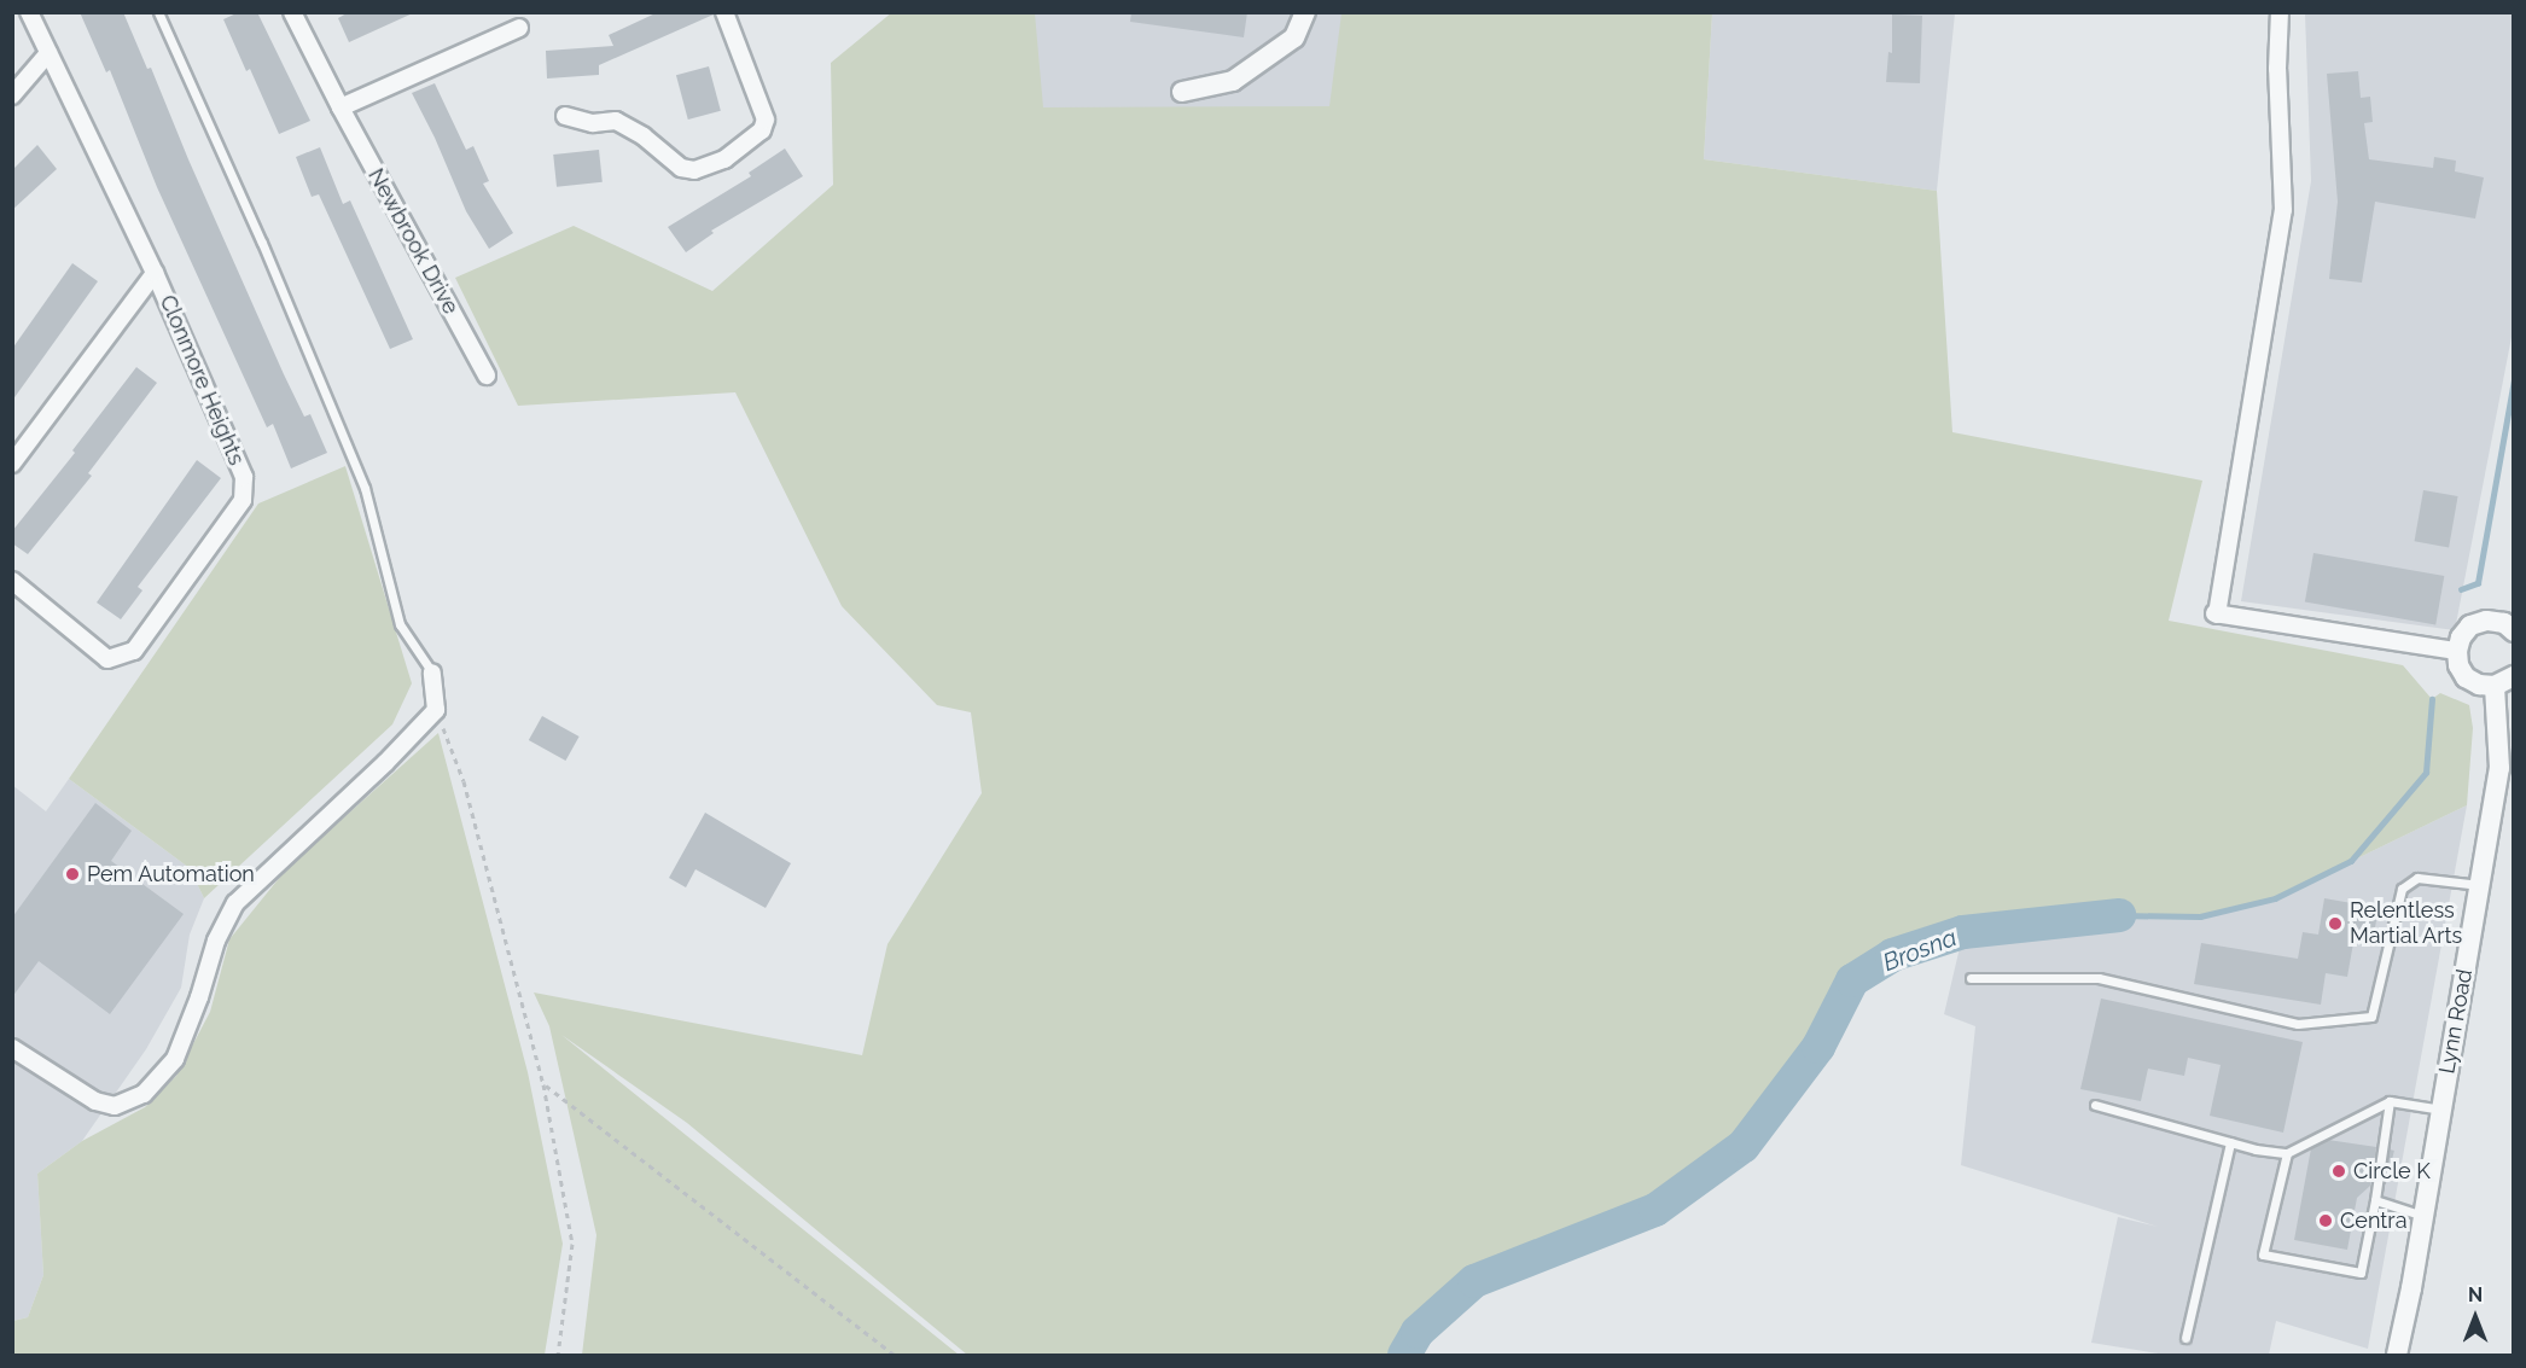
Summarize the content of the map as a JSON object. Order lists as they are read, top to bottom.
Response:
{
  "streets": {
    "street": ["Newbrook Drive", "Clonmore Heights", "Lynn Road"]
  },
  "water": ["Brosna"],
  "places": [
    "Pem Automation",
    "Relentless Martial Arts",
    "Circle K",
    "Centra"
  ],
  "north": "top"
}
